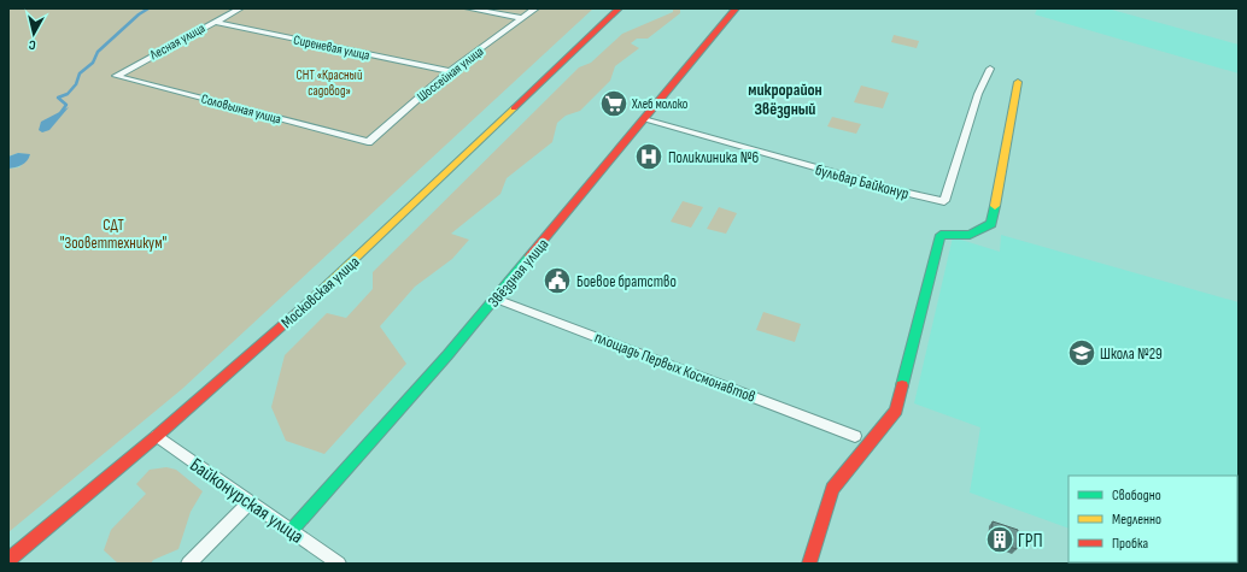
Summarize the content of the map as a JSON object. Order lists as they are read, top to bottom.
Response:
{
  "streets": {
    "street": [
      "Лесная улица",
      "Сиреневая улица",
      "Шоссейная улица",
      "Соловьиная улица",
      "бульвар Байконур",
      "Звёздная улица",
      "Московская улица",
      "площадь Первых Космонавтов",
      "Байконурская улица"
    ]
  },
  "crossings": [
    ["Лесная улица", "Сиреневая улица"],
    ["Лесная улица", "Соловьиная улица"],
    ["Сиреневая улица", "Шоссейная улица"],
    ["Шоссейная улица", "Соловьиная улица"],
    ["бульвар Байконур", "Звёздная улица"],
    ["Звёздная улица", "площадь Первых Космонавтов"],
    ["Звёздная улица", "Байконурская улица"],
    ["Московская улица", "Байконурская улица"]
  ],
  "districts": ["микрорайон Звёздный"],
  "parks": ["СНТ «Красный садовод»", "СДТ \"Зооветтехникум\""],
  "places": {
    "supermarket": ["Хлеб молоко"],
    "hospital": ["Поликлиника №6"],
    "public building": ["Боевое братство"],
    "school or university": ["Школа №29"],
    "building": ["ГРП"]
  },
  "legend": ["Свободно", "Медленно", "Пробка"],
  "north": "bottom"
}
